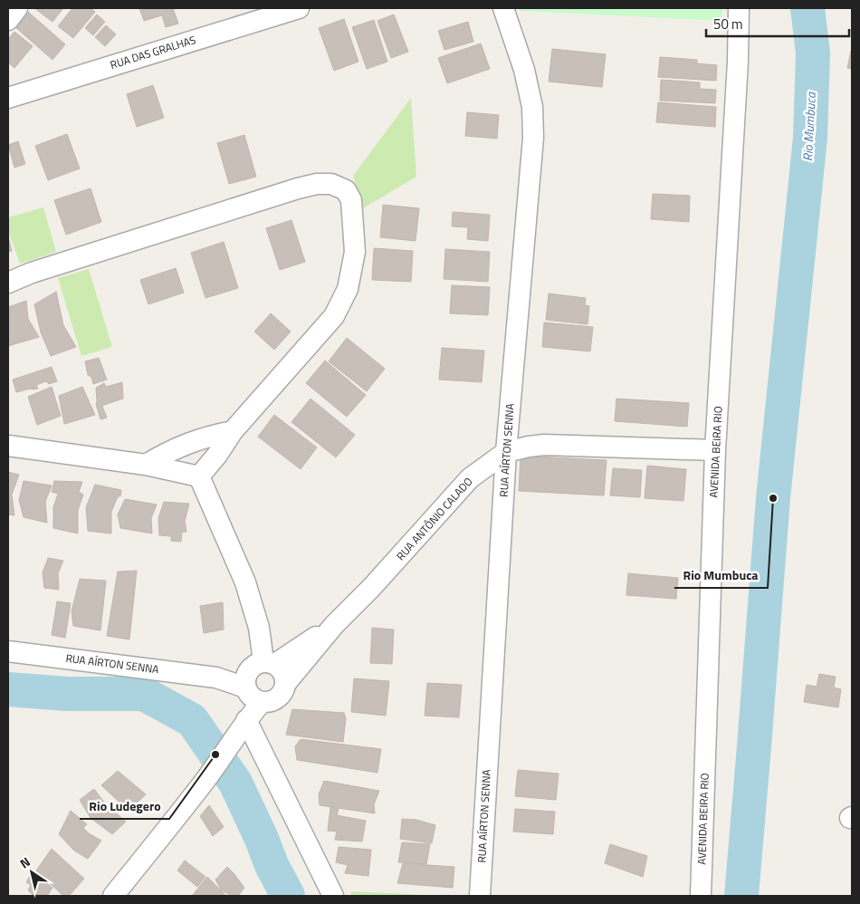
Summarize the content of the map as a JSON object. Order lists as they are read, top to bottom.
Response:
{
  "streets": {
    "street": [
      "RUA DAS GRALHAS",
      "RUA AÍRTON SENNA",
      "AVENIDA BEIRA RIO",
      "RUA ANTÔNIO CALADO"
    ]
  },
  "crossings": [
    ["RUA AÍRTON SENNA", "RUA ANTÔNIO CALADO"],
    ["AVENIDA BEIRA RIO", "RUA ANTÔNIO CALADO"]
  ],
  "water": ["Rio Mumbuca"],
  "places": ["Rio Mumbuca", "Rio Ludegero"],
  "scale_bar": "50 m",
  "north": "top left"
}
